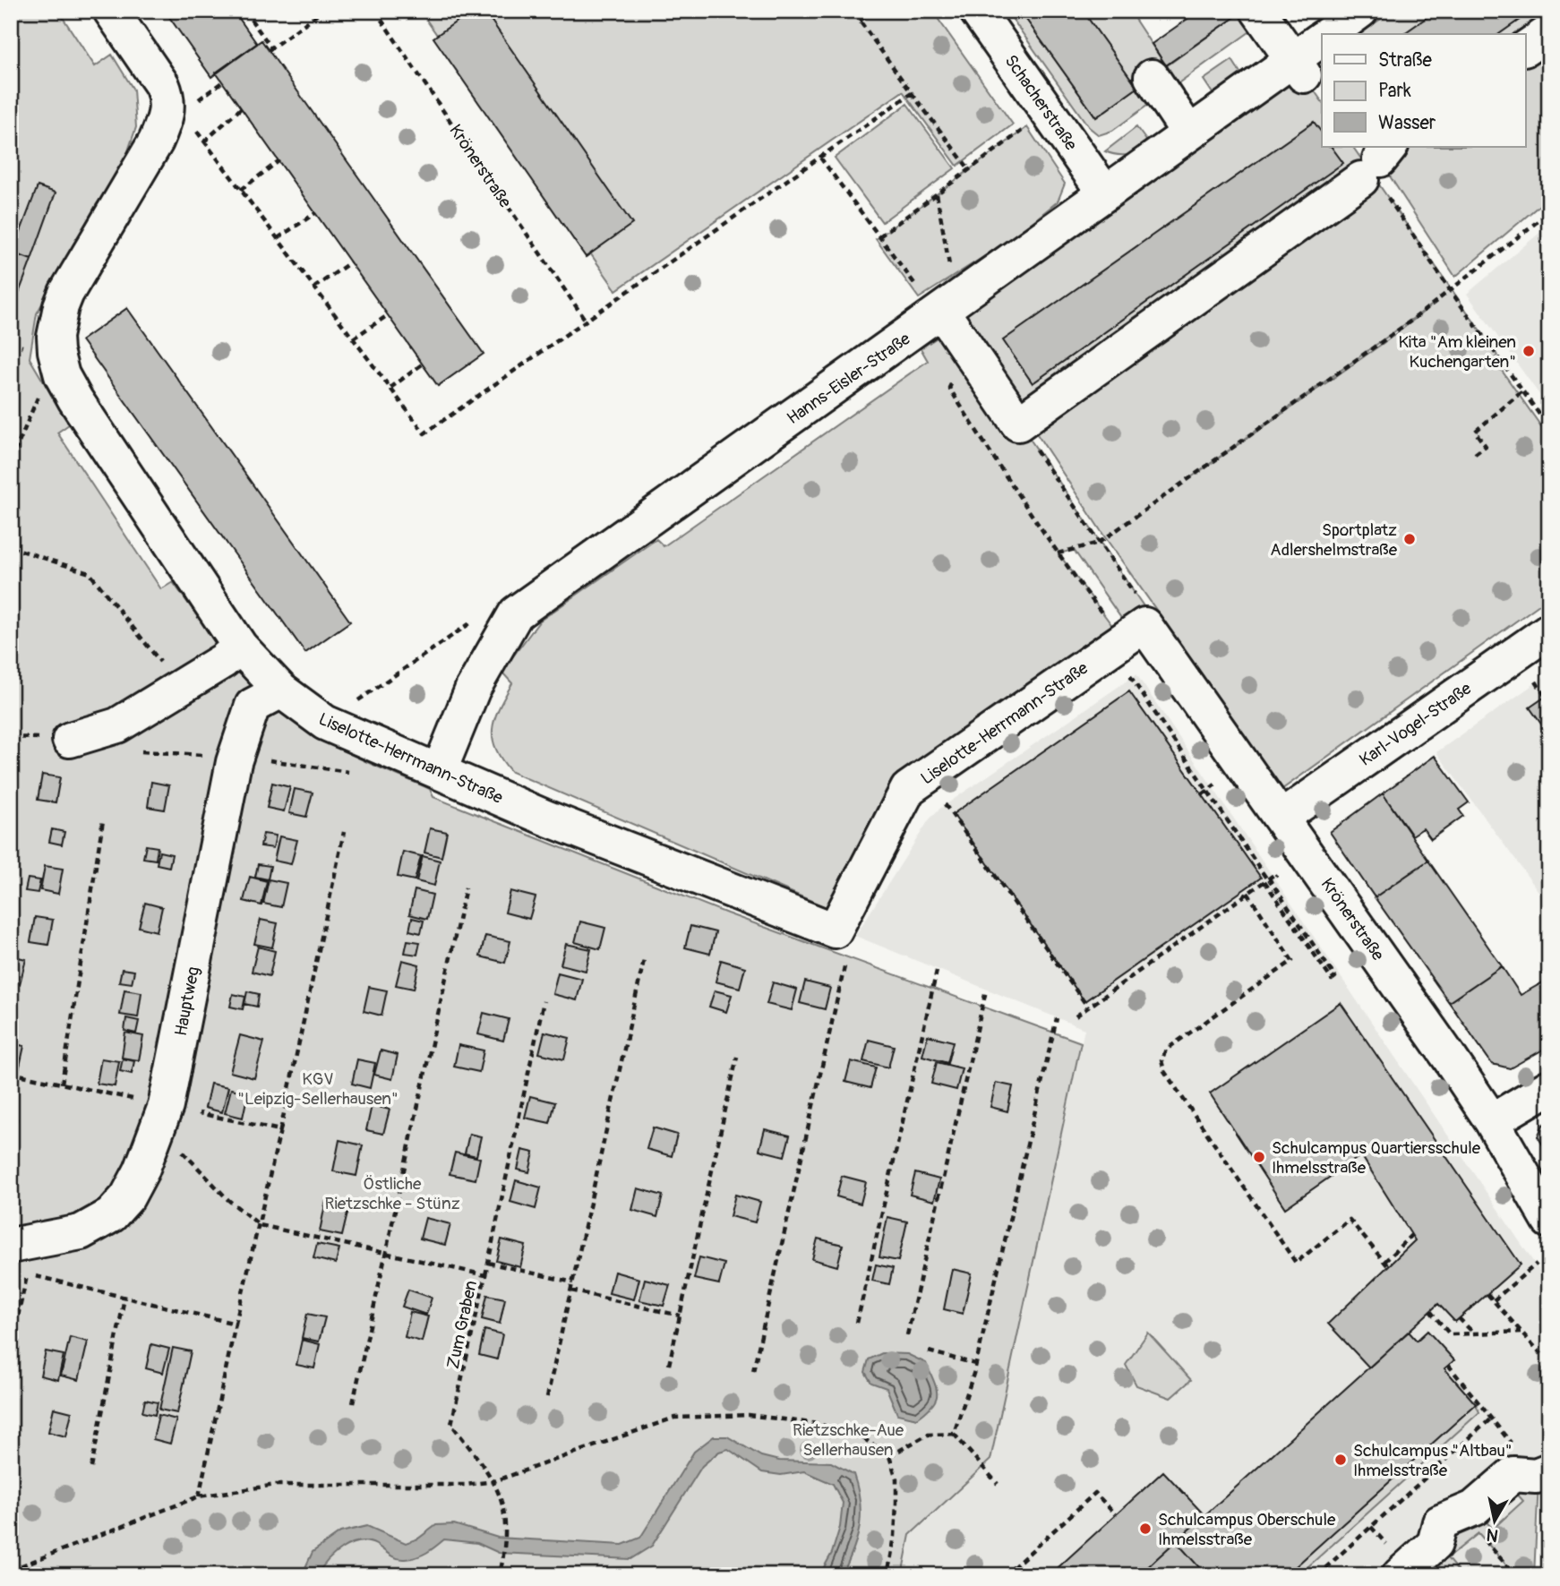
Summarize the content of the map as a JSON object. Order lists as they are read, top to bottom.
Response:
{
  "streets": {
    "street": [
      "Schacherstraße",
      "Krönerstraße",
      "Hanns-Eisler-Straße",
      "Liselotte-Herrmann-Straße",
      "Karl-Vogel-Straße",
      "Hauptweg"
    ],
    "path": ["Zum Graben"]
  },
  "crossings": [
    ["Schacherstraße", "Hanns-Eisler-Straße"],
    ["Krönerstraße", "Liselotte-Herrmann-Straße"],
    ["Krönerstraße", "Karl-Vogel-Straße"],
    ["Hanns-Eisler-Straße", "Liselotte-Herrmann-Straße"],
    ["Liselotte-Herrmann-Straße", "Hauptweg"]
  ],
  "parks": ["KGV \"Leipzig-Sellerhausen\"", "Östliche Rietzschke - Stünz", "Rietzschke-Aue Sellerhausen"],
  "places": [
    "Kita \"Am kleinen Kuchengarten\"",
    "Sportplatz Adlershelmstraße",
    "Schulcampus Quartiersschule Ihmelsstraße",
    "Schulcampus \"Altbau\" Ihmelsstraße",
    "Schulcampus Oberschule Ihmelsstraße"
  ],
  "legend": ["Straße", "Park", "Wasser"],
  "north": "bottom"
}
